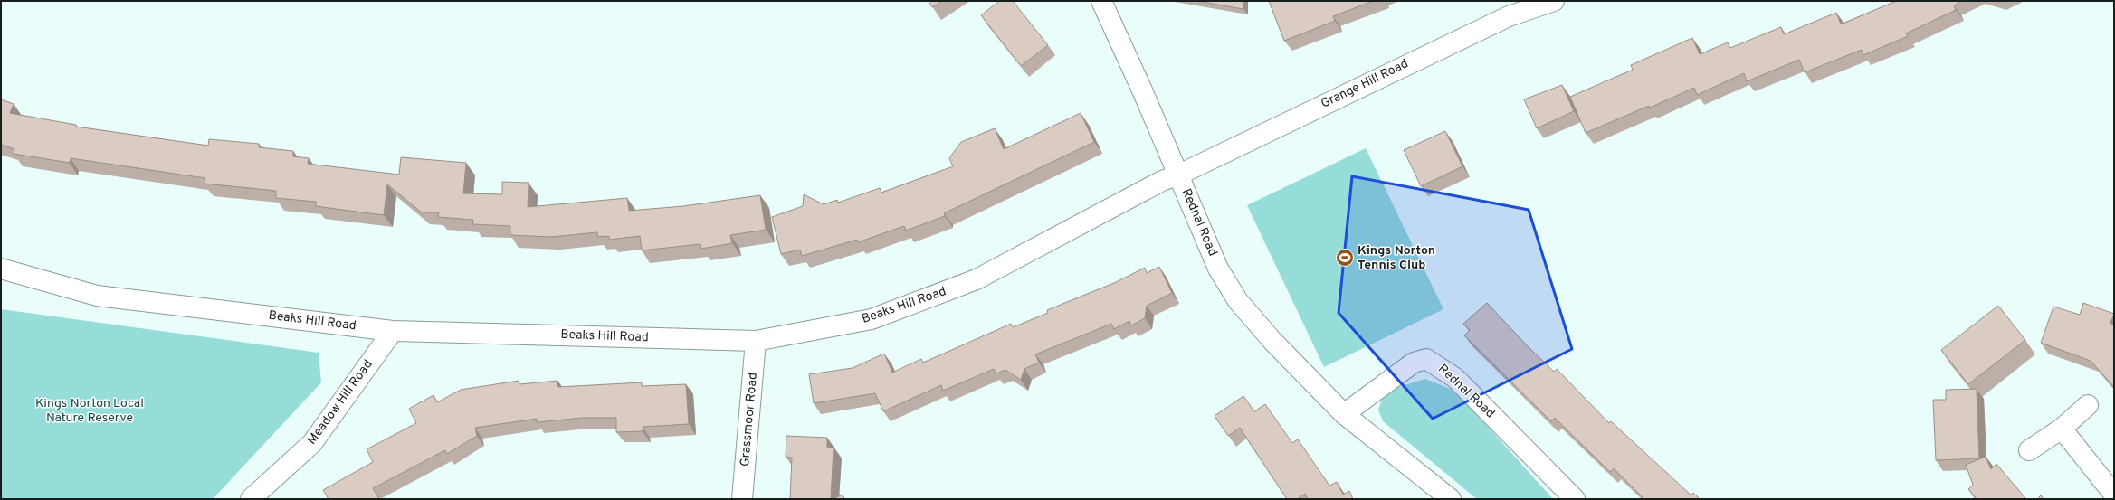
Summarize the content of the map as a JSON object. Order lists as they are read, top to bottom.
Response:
{
  "streets": {
    "street": [
      "Grange Hill Road",
      "Rednal Road",
      "Beaks Hill Road",
      "Meadow Hill Road",
      "Grassmoor Road"
    ]
  },
  "crossings": [
    ["Grange Hill Road", "Rednal Road"],
    ["Grange Hill Road", "Beaks Hill Road"],
    ["Rednal Road", "Beaks Hill Road"],
    ["Beaks Hill Road", "Meadow Hill Road"],
    ["Beaks Hill Road", "Grassmoor Road"]
  ],
  "parks": ["Kings Norton Local Nature Reserve"],
  "places": {
    "sports": ["Kings Norton Tennis Club"]
  }
}
